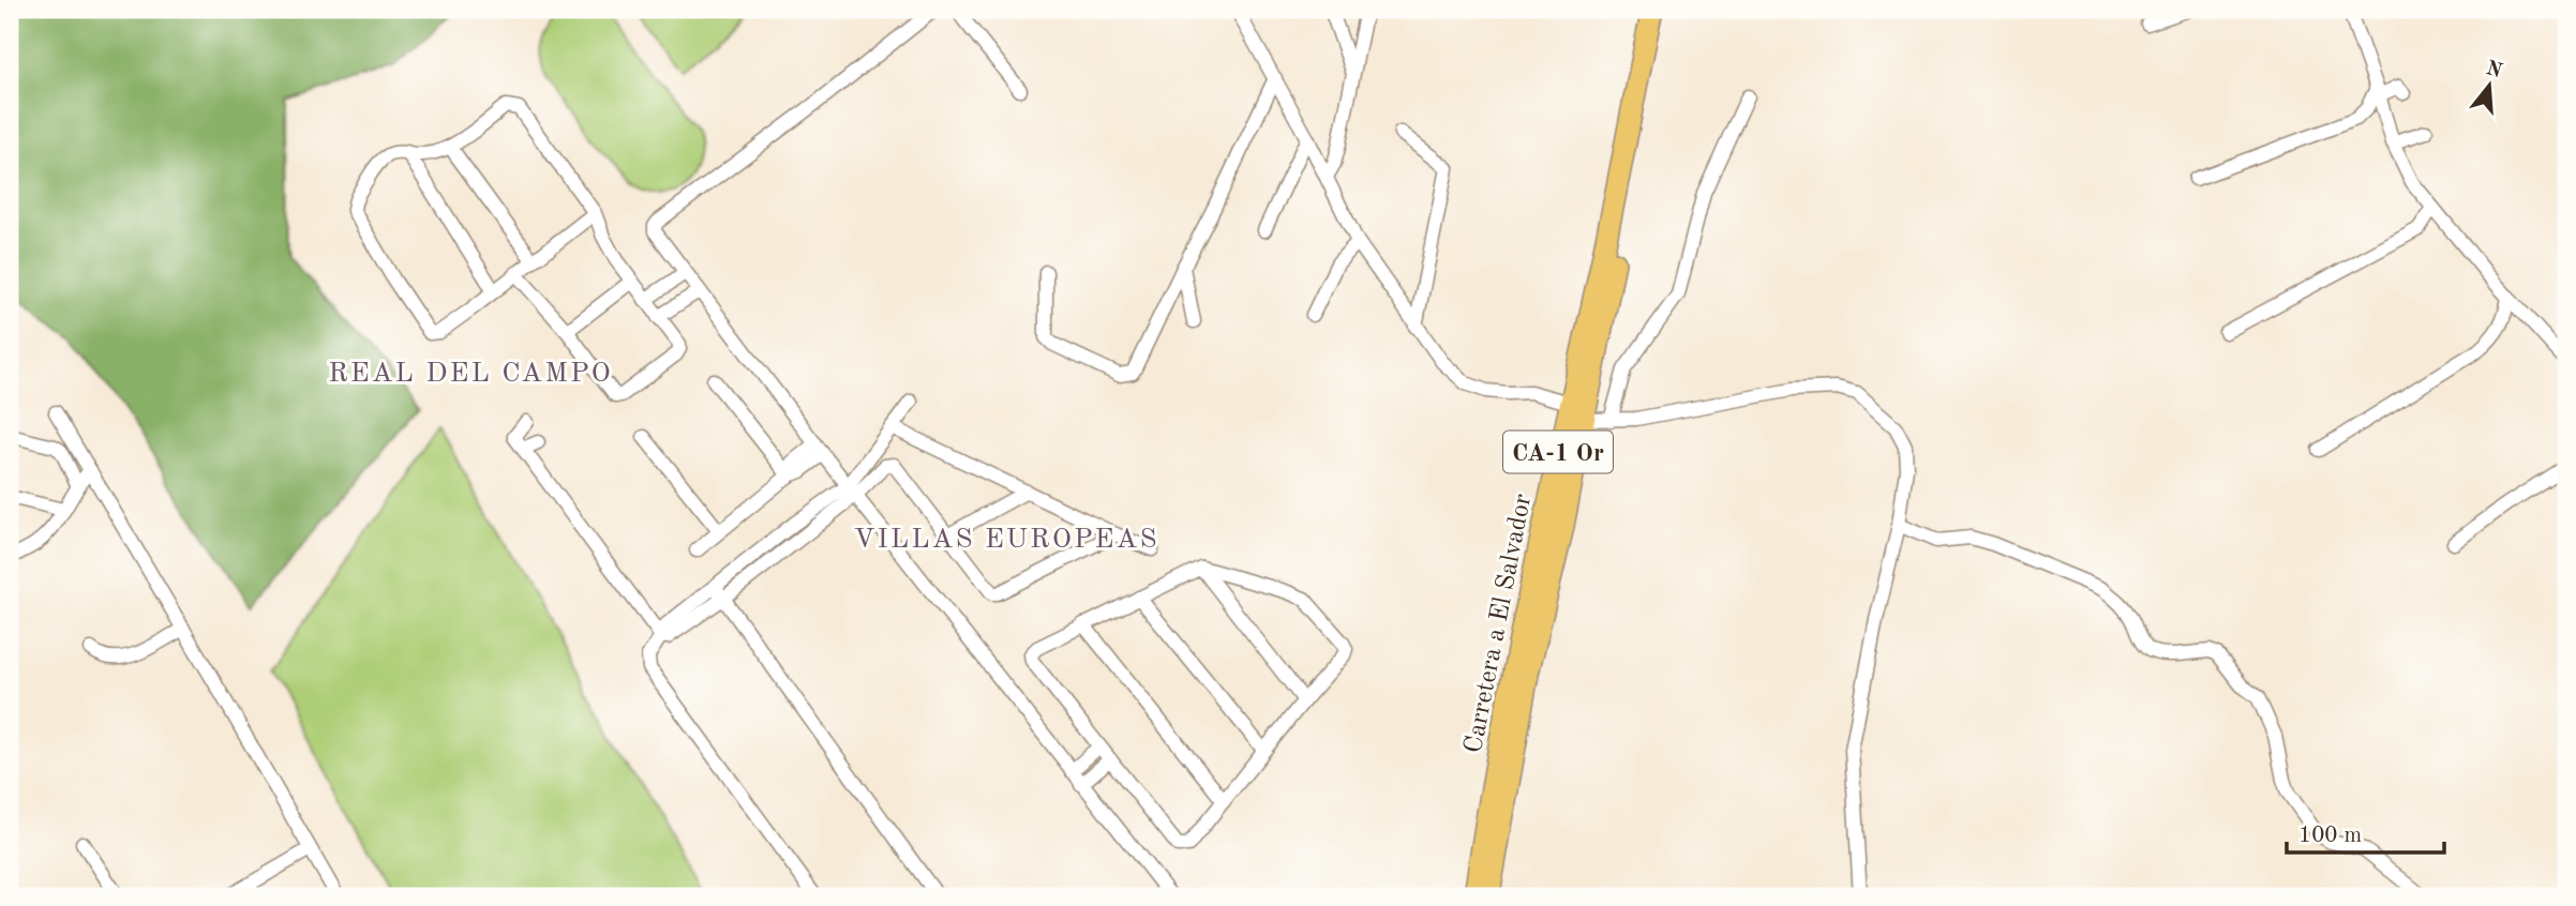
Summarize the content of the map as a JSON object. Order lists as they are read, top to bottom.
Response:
{
  "streets": {
    "highway": ["CA-1 Or", "Carretera a El Salvador"]
  },
  "districts": ["REAL DEL CAMPO", "VILLAS EUROPEAS"],
  "scale_bar": "100 m",
  "north": "top"
}
